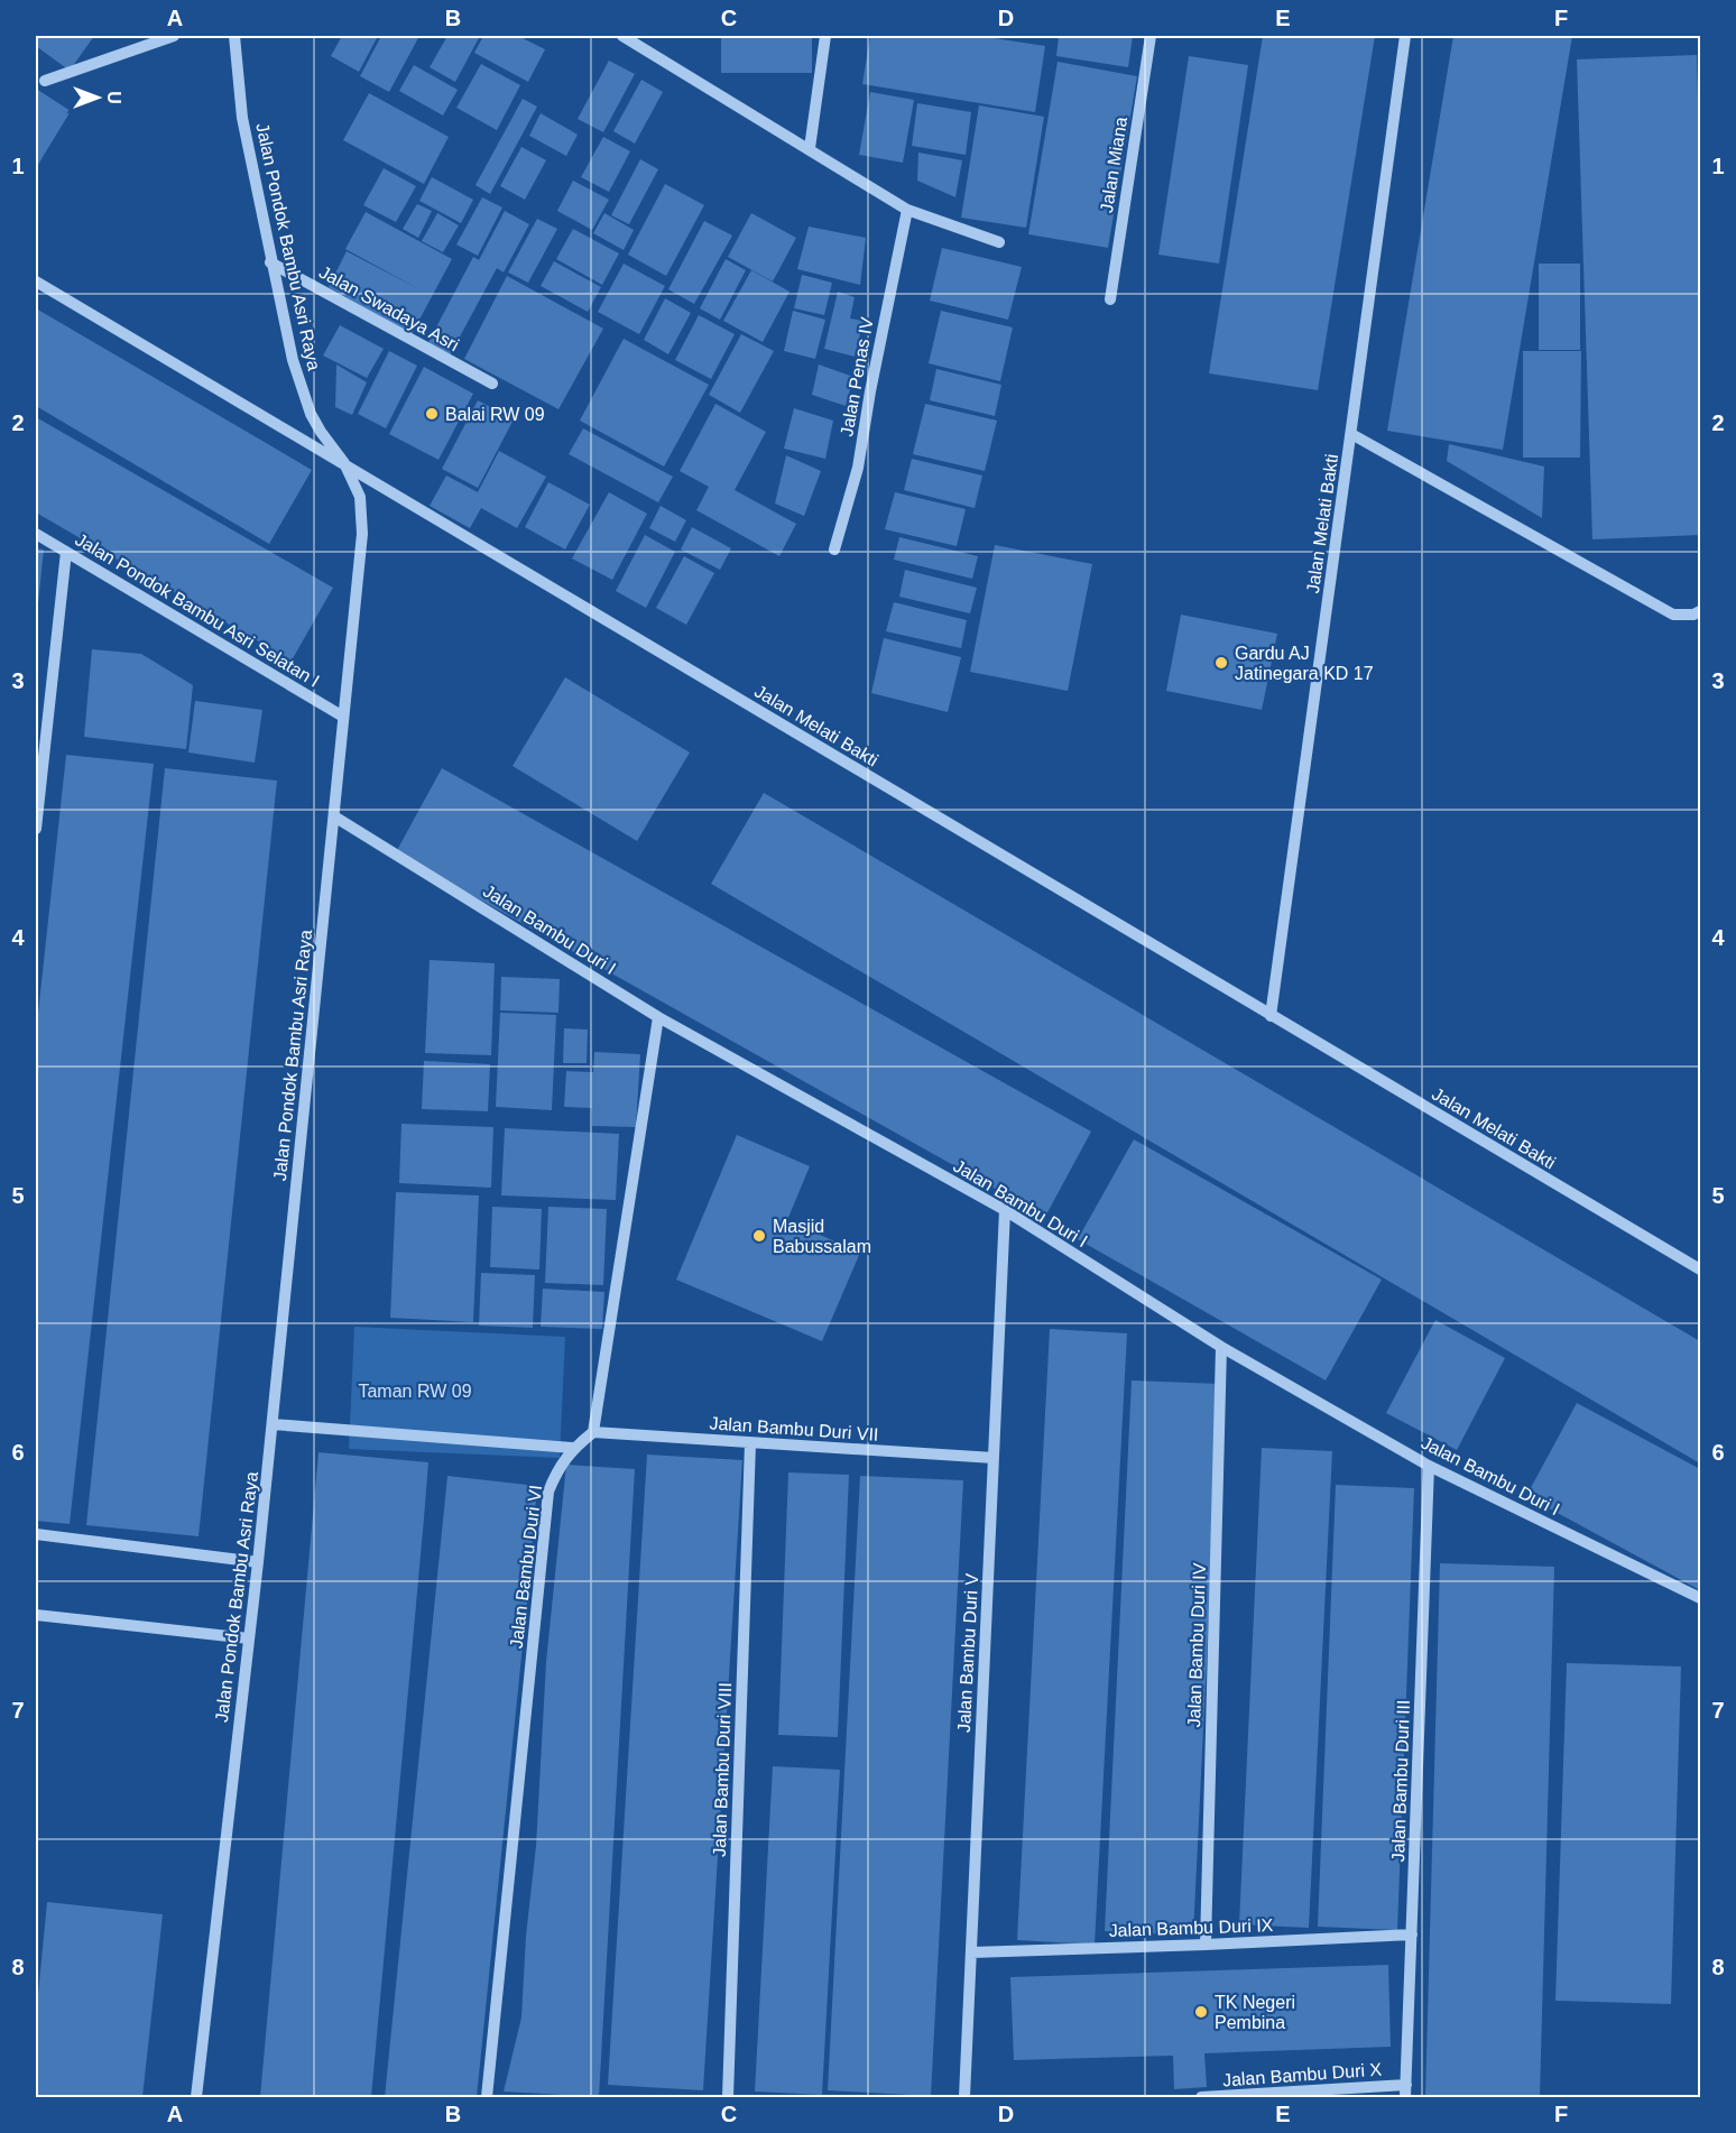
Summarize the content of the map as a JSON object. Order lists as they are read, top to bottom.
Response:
{
  "streets": {
    "street": [
      "Jalan Miana",
      "Jalan Pondok Bambu Asri Raya",
      "Jalan Swadaya Asri",
      "Jalan Penas IV",
      "Jalan Melati Bakti",
      "Jalan Pondok Bambu Asri Selatan I",
      "Jalan Bambu Duri I",
      "Jalan Bambu Duri VII",
      "Jalan Bambu Duri VI",
      "Jalan Bambu Duri IV",
      "Jalan Bambu Duri V",
      "Jalan Bambu Duri VIII",
      "Jalan Bambu Duri III",
      "Jalan Bambu Duri IX",
      "Jalan Bambu Duri X"
    ]
  },
  "crossings": [
    ["Jalan Pondok Bambu Asri Raya", "Jalan Swadaya Asri"],
    ["Jalan Pondok Bambu Asri Raya", "Jalan Melati Bakti"],
    ["Jalan Pondok Bambu Asri Raya", "Jalan Pondok Bambu Asri Selatan I"],
    ["Jalan Pondok Bambu Asri Raya", "Jalan Bambu Duri I"],
    ["Jalan Bambu Duri I", "Jalan Bambu Duri IV"],
    ["Jalan Bambu Duri I", "Jalan Bambu Duri V"],
    ["Jalan Bambu Duri I", "Jalan Bambu Duri III"],
    ["Jalan Bambu Duri VII", "Jalan Bambu Duri VI"],
    ["Jalan Bambu Duri VII", "Jalan Bambu Duri V"],
    ["Jalan Bambu Duri VII", "Jalan Bambu Duri VIII"],
    ["Jalan Bambu Duri IV", "Jalan Bambu Duri IX"],
    ["Jalan Bambu Duri V", "Jalan Bambu Duri IX"],
    ["Jalan Bambu Duri III", "Jalan Bambu Duri IX"],
    ["Jalan Bambu Duri III", "Jalan Bambu Duri X"]
  ],
  "parks": ["Taman RW 09"],
  "places": [
    "Balai RW 09",
    "Gardu AJ Jatinegara KD 17",
    "Masjid Babussalam",
    "TK Negeri Pembina"
  ],
  "north": "right",
  "grid": {
    "columns": [
      "A",
      "B",
      "C",
      "D",
      "E",
      "F"
    ],
    "rows": [
      "1",
      "2",
      "3",
      "4",
      "5",
      "6",
      "7",
      "8"
    ]
  }
}
